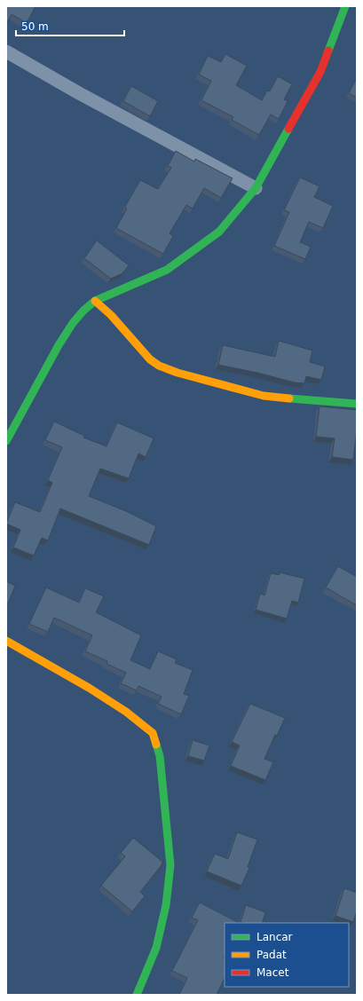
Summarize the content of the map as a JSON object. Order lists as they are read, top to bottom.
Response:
{
  "legend": ["Lancar", "Padat", "Macet"],
  "scale_bar": "50 m"
}
